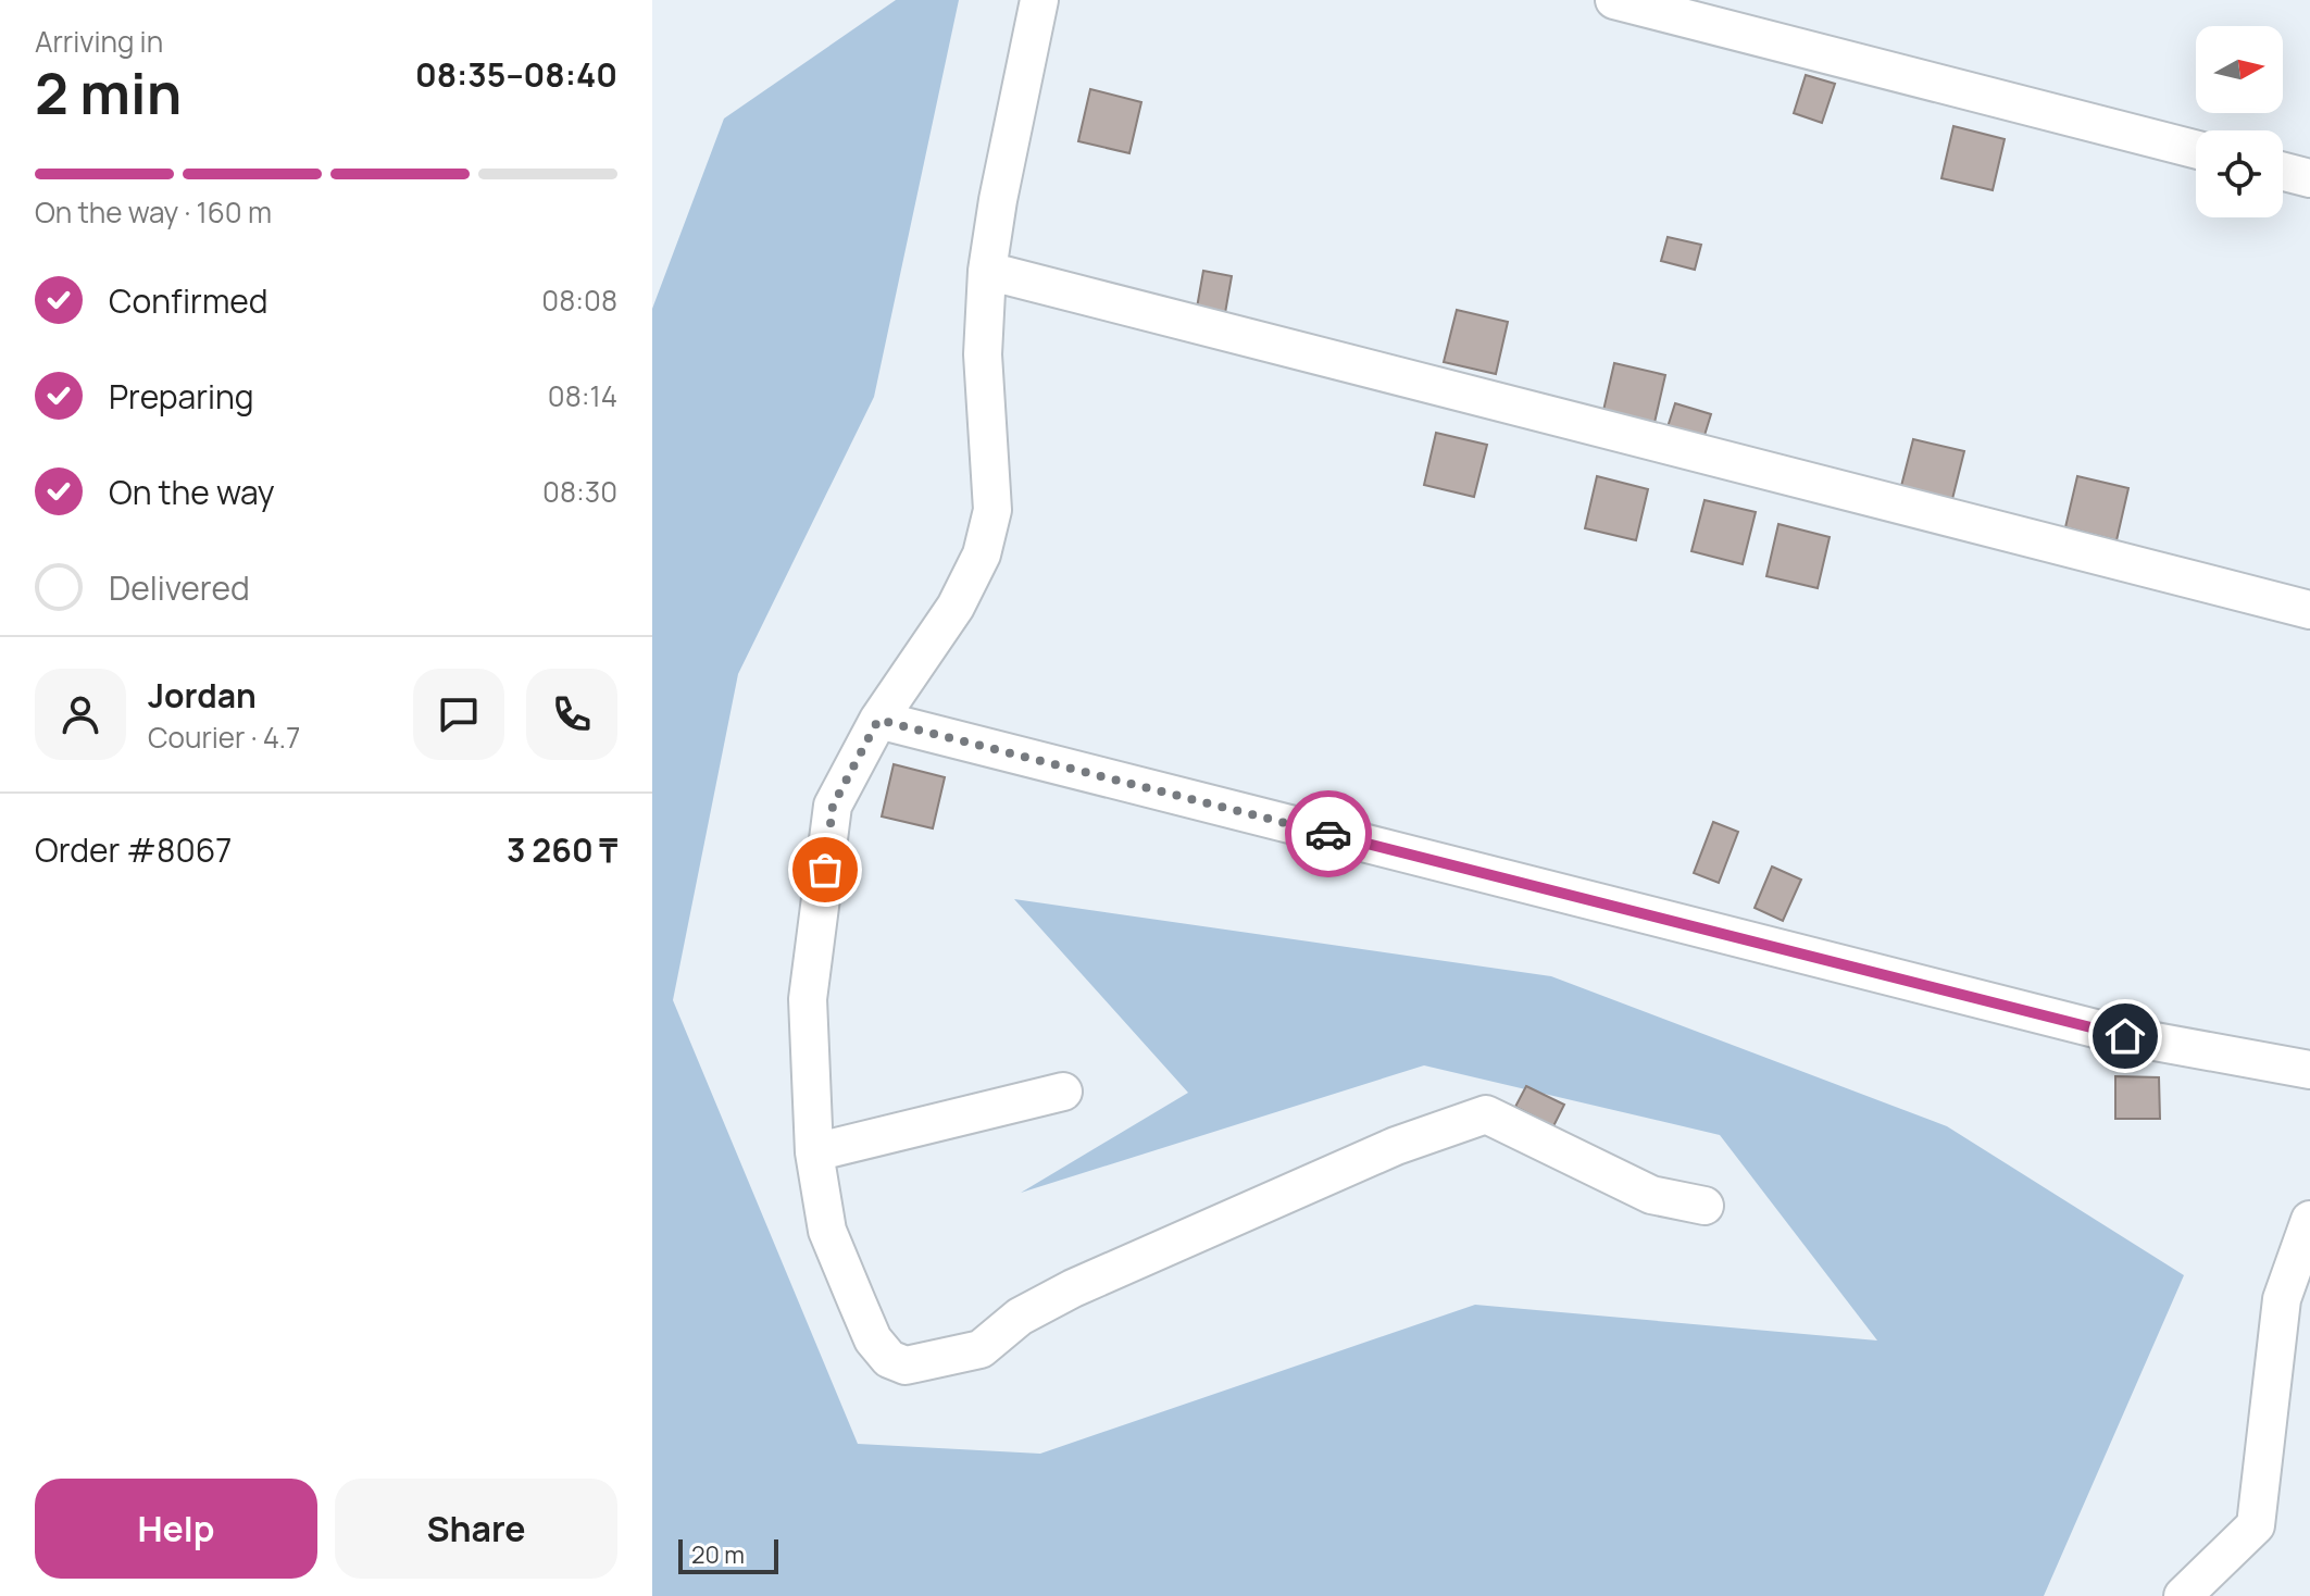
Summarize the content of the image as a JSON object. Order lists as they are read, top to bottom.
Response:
{
  "scale_bar": "20 m",
  "north": "right",
  "page": {
    "heading": ["2 min", "Arriving in", "08:35–08:40"],
    "panel": [
      "Jordan",
      "Courier · 4.7",
      "Order #8067",
      "3 260 ₸"
    ],
    "bar": "On the way · 160 m",
    "list": [
      ["Confirmed", "08:08"],
      ["Preparing", "08:14"],
      ["On the way", "08:30"],
      "Delivered"
    ],
    "buttons": ["Help", "Share"],
    "scale": "20 m"
  }
}
